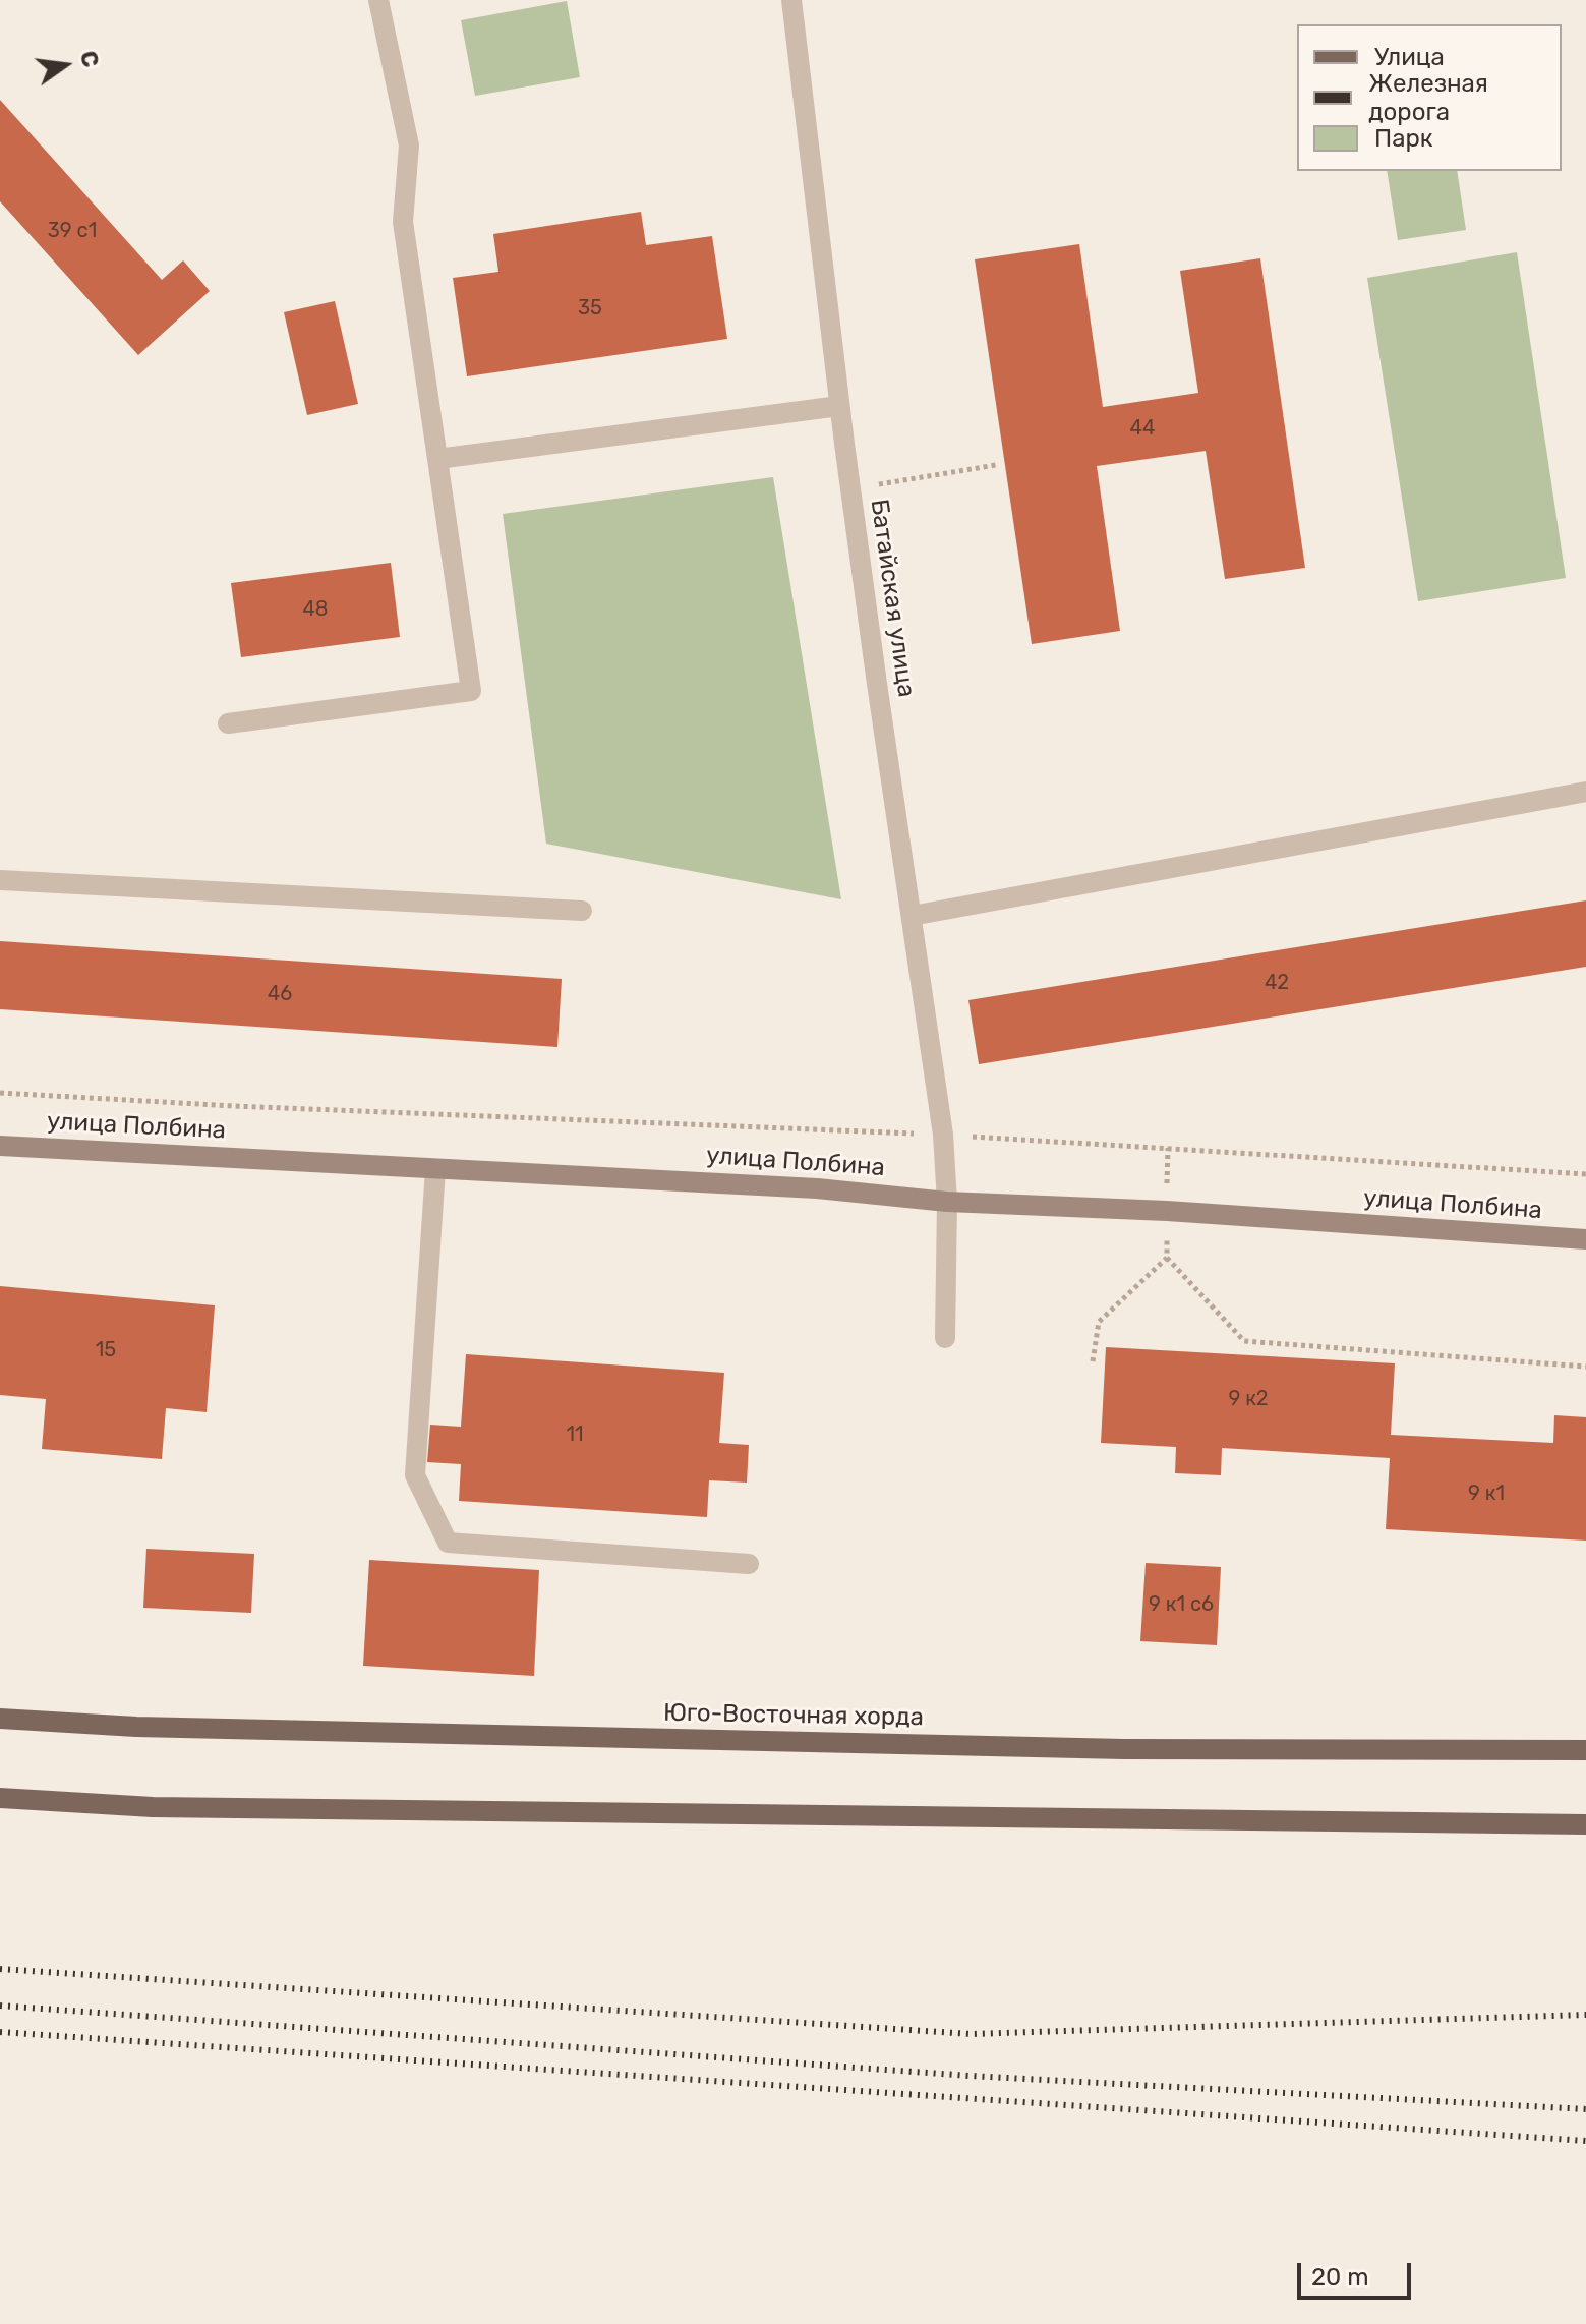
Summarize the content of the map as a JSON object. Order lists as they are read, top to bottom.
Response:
{
  "streets": {
    "main road": ["улица Полбина", "Юго-Восточная хорда"],
    "street": ["Батайская улица"]
  },
  "crossings": [
    ["Батайская улица", "улица Полбина"]
  ],
  "house_numbers": [
    "39 с1",
    "35",
    "44",
    "48",
    "42",
    "46",
    "15",
    "9 к2",
    "11",
    "9 к1",
    "9 к1 с6"
  ],
  "legend": ["Улица", "Железная дорога", "Парк"],
  "scale_bar": "20 m",
  "north": "right"
}
